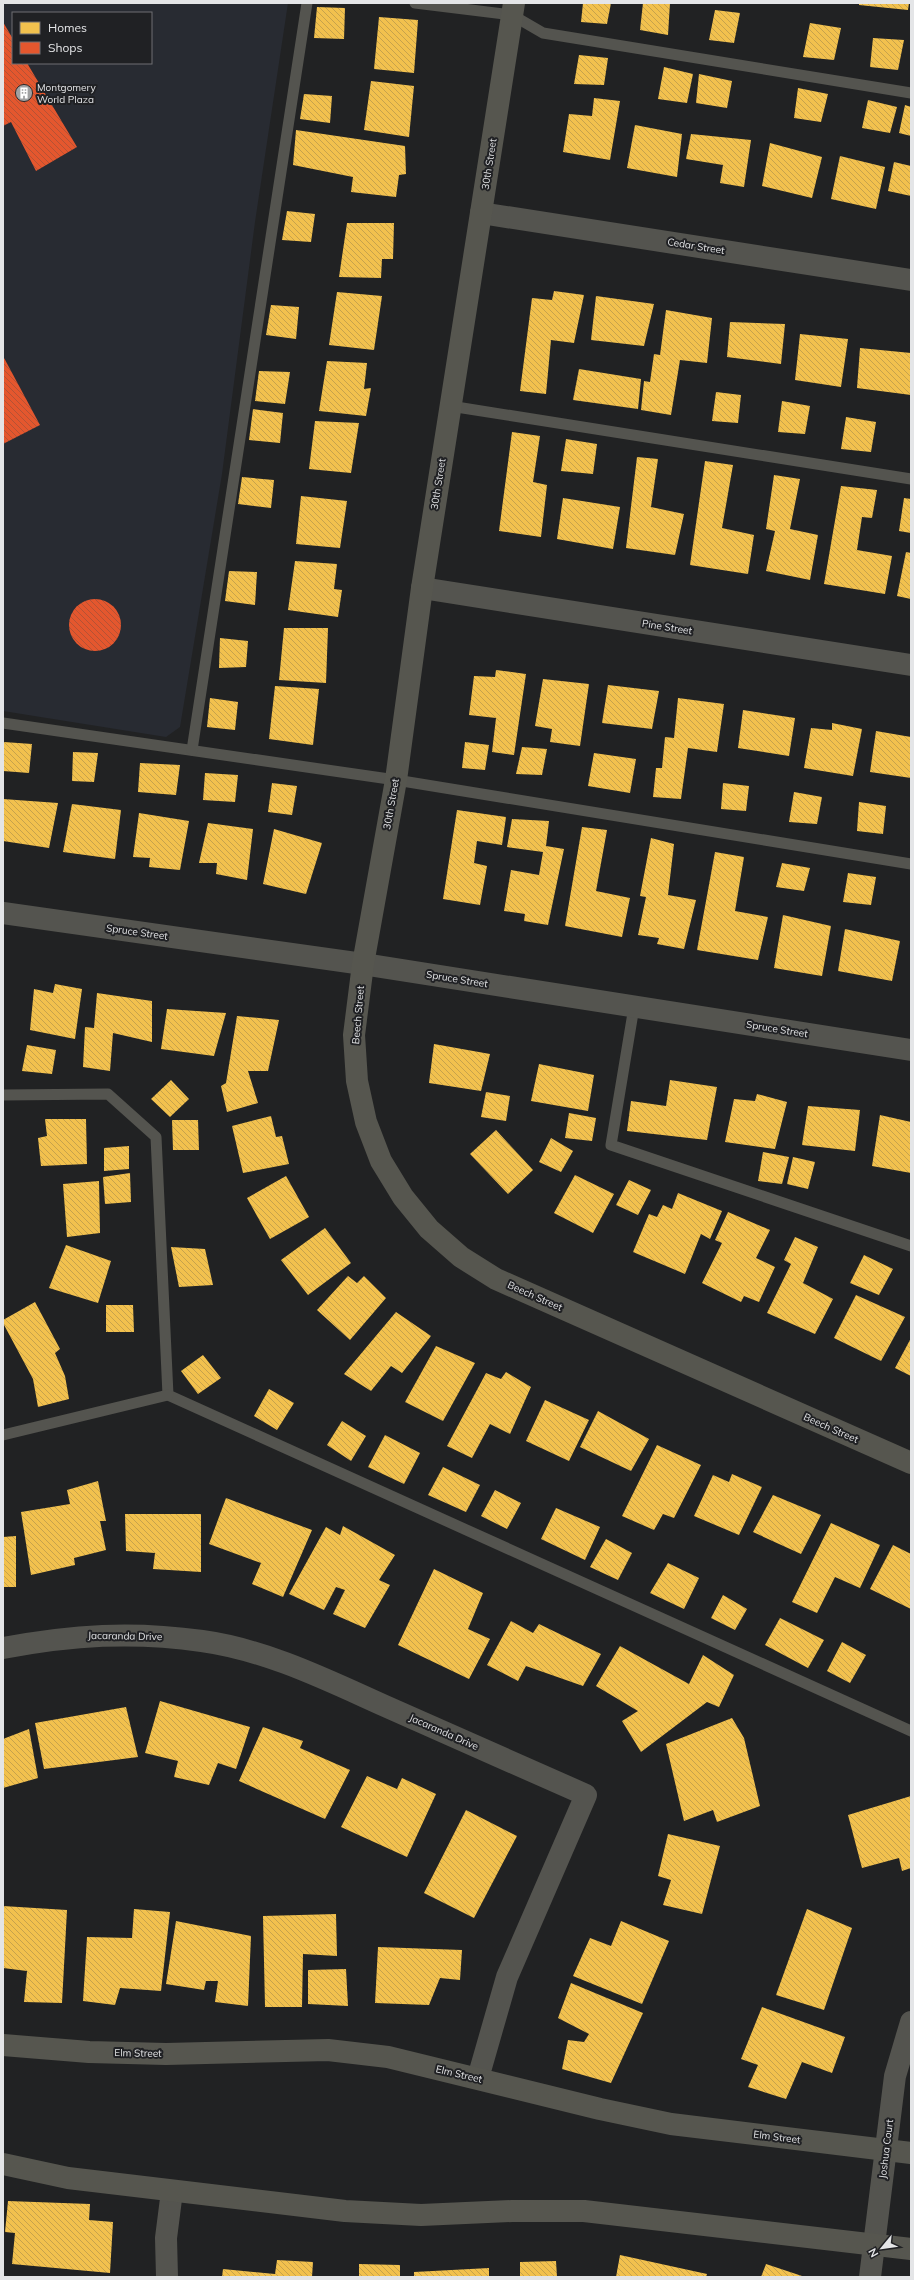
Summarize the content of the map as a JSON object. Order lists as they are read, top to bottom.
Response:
{
  "streets": {
    "street": [
      "30th Street",
      "Cedar Street",
      "Pine Street",
      "Spruce Street",
      "Beech Street",
      "Jacaranda Drive",
      "Elm Street",
      "Joshua Court"
    ]
  },
  "crossings": [
    ["30th Street", "Cedar Street"],
    ["30th Street", "Pine Street"],
    ["30th Street", "Spruce Street"],
    ["30th Street", "Beech Street"],
    ["Spruce Street", "Beech Street"],
    ["Jacaranda Drive", "Elm Street"],
    ["Elm Street", "Joshua Court"]
  ],
  "places": {
    "building": ["Montgomery World Plaza"]
  },
  "legend": ["Homes", "Shops"],
  "north": "bottom left"
}
